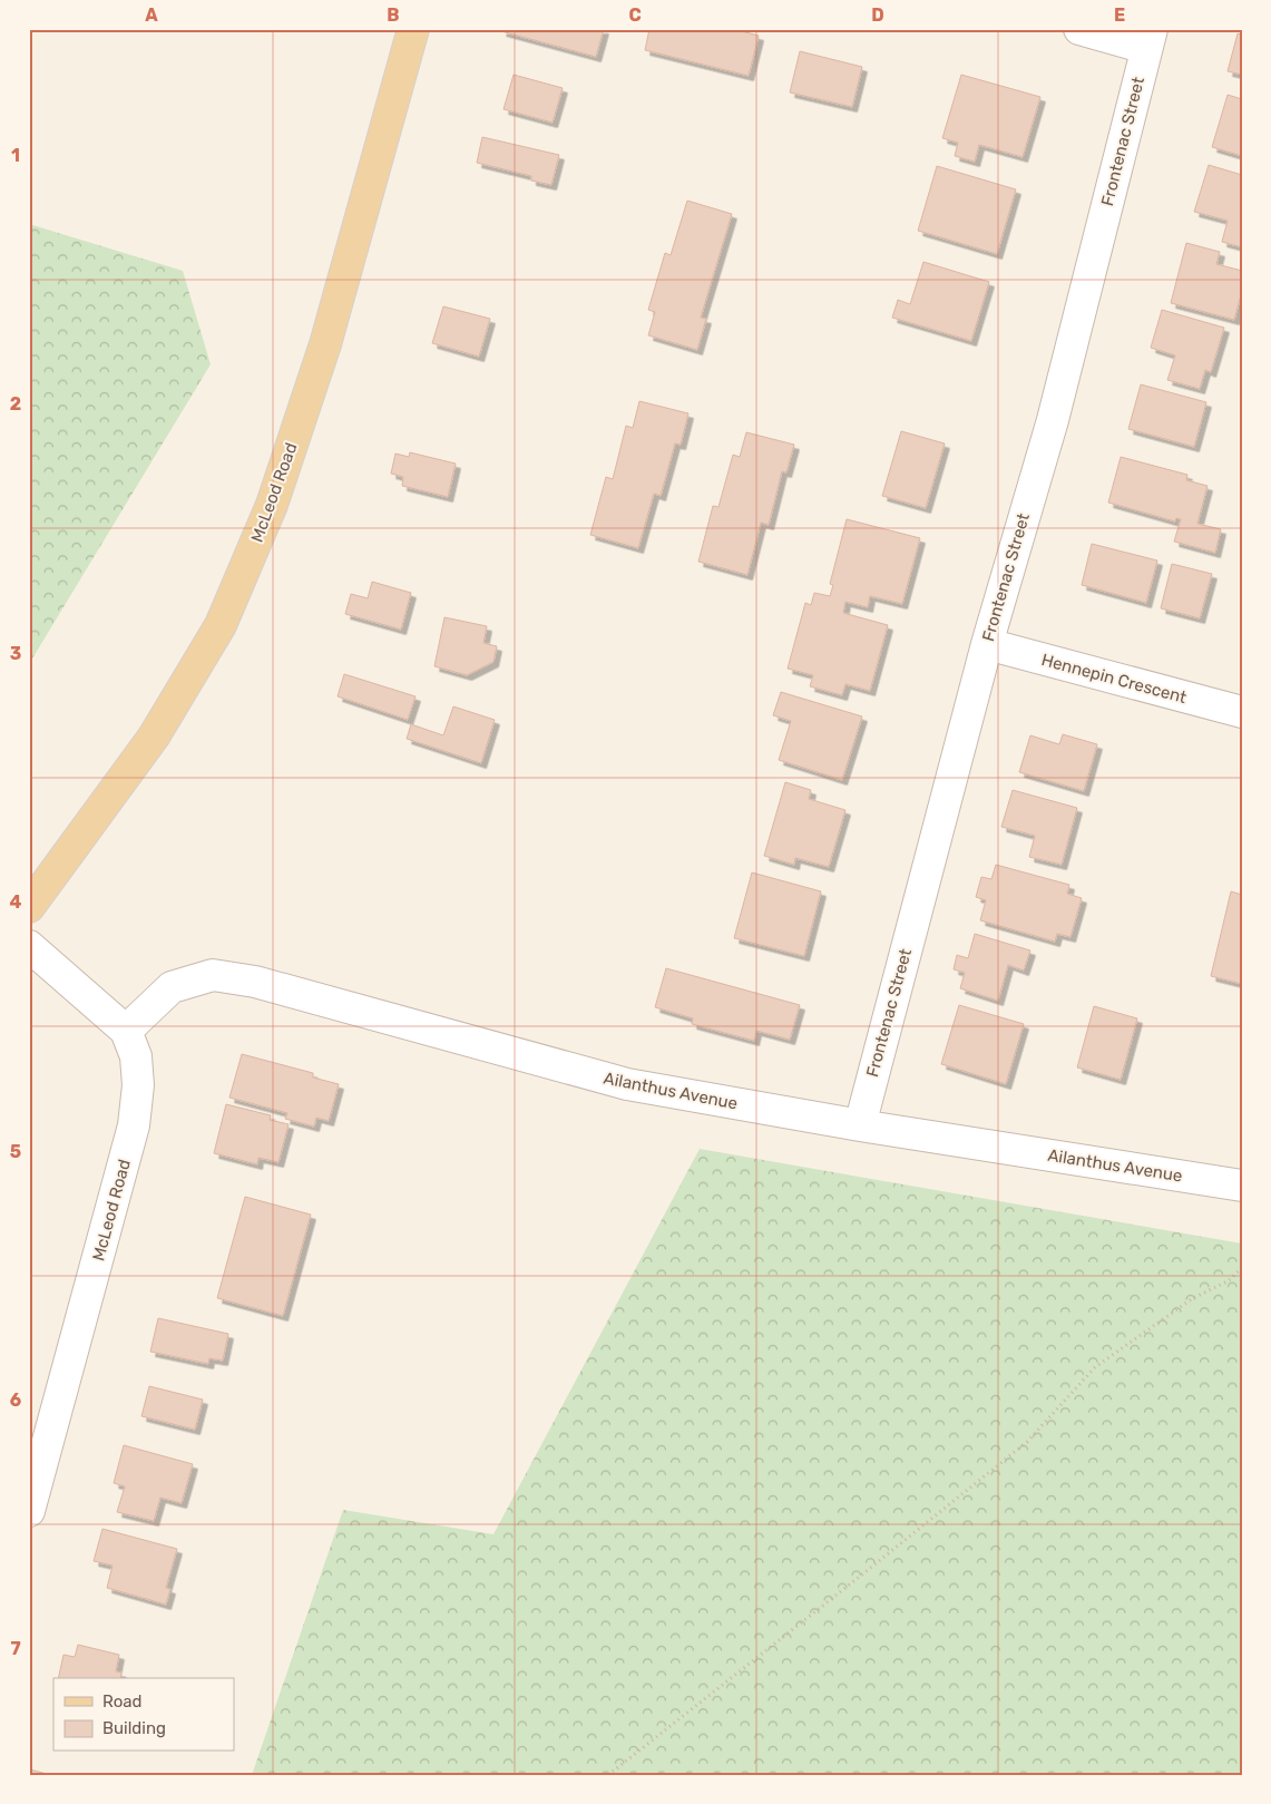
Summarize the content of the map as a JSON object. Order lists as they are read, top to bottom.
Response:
{
  "streets": {
    "main road": ["McLeod Road"],
    "street": ["Frontenac Street", "Hennepin Crescent", "Ailanthus Avenue"]
  },
  "crossings": [
    ["Frontenac Street", "Hennepin Crescent"],
    ["Frontenac Street", "Ailanthus Avenue"],
    ["McLeod Road", "Ailanthus Avenue"]
  ],
  "legend": ["Road", "Building"],
  "grid": {
    "columns": [
      "A",
      "B",
      "C",
      "D",
      "E"
    ],
    "rows": [
      "1",
      "2",
      "3",
      "4",
      "5",
      "6",
      "7"
    ]
  }
}
